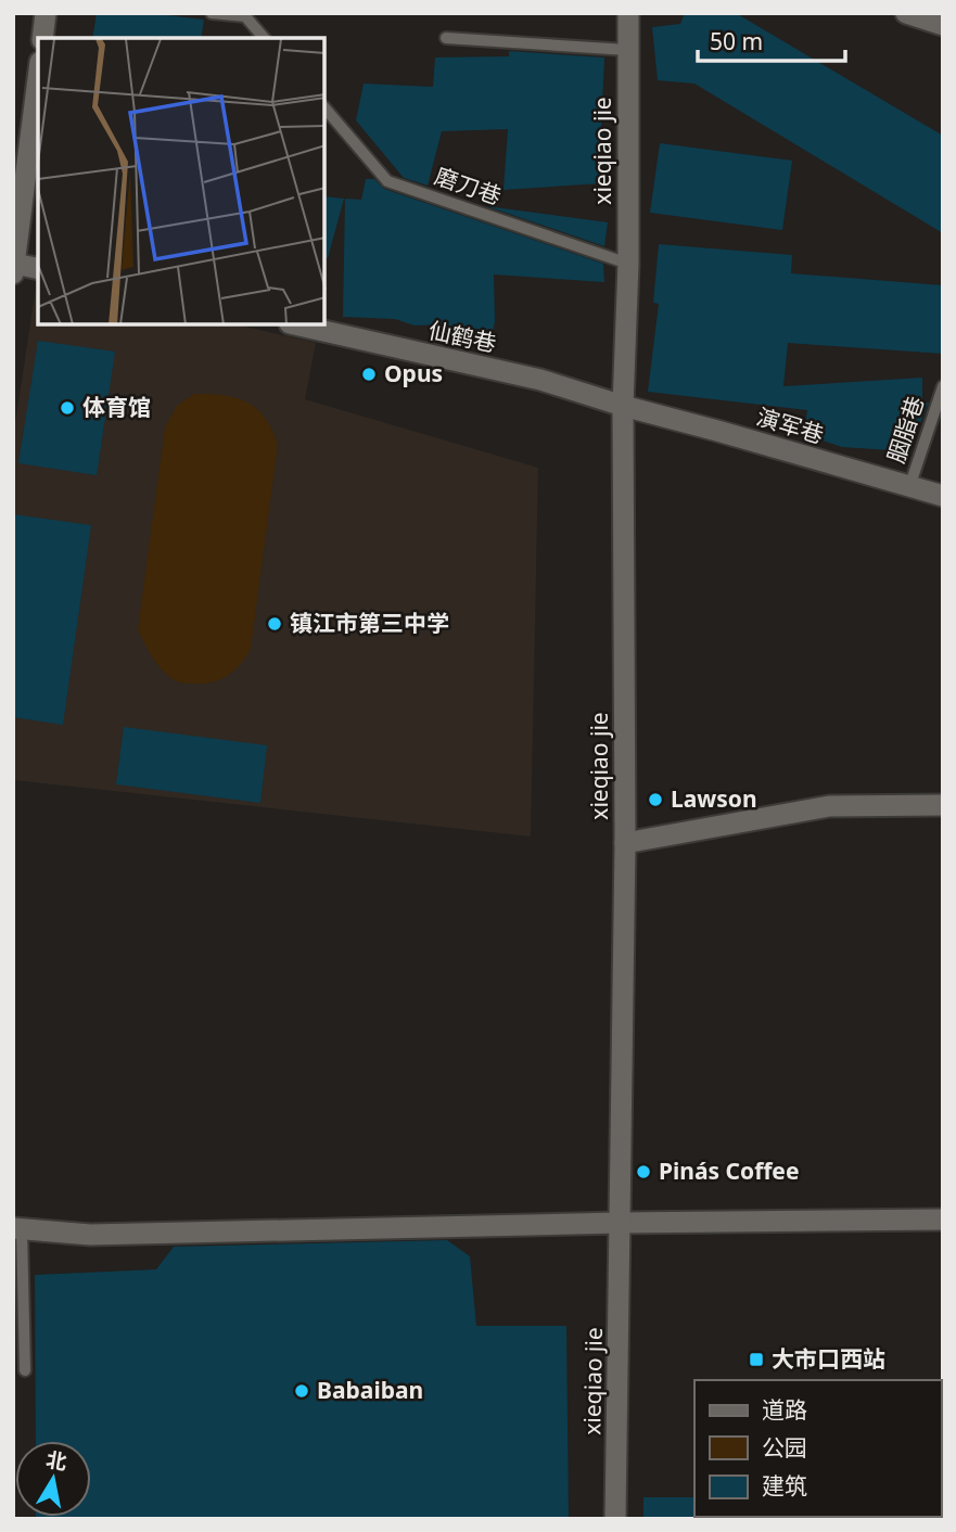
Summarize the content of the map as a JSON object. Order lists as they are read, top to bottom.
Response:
{
  "streets": {
    "street": ["xieqiao jie", "仙鹤巷", "演军巷"],
    "lane": ["磨刀巷", "胭脂巷"]
  },
  "crossings": [
    ["xieqiao jie", "磨刀巷"],
    ["xieqiao jie", "仙鹤巷"],
    ["xieqiao jie", "演军巷"],
    ["仙鹤巷", "演军巷"],
    ["演军巷", "胭脂巷"]
  ],
  "places": {
    "other": [
      "Opus",
      "体育馆",
      "镇江市第三中学",
      "Lawson",
      "Pinás Coffee",
      "Babaiban"
    ],
    "transit": ["大市口西站"]
  },
  "legend": ["道路", "公园", "建筑"],
  "scale_bar": "50 m",
  "north": "top"
}
